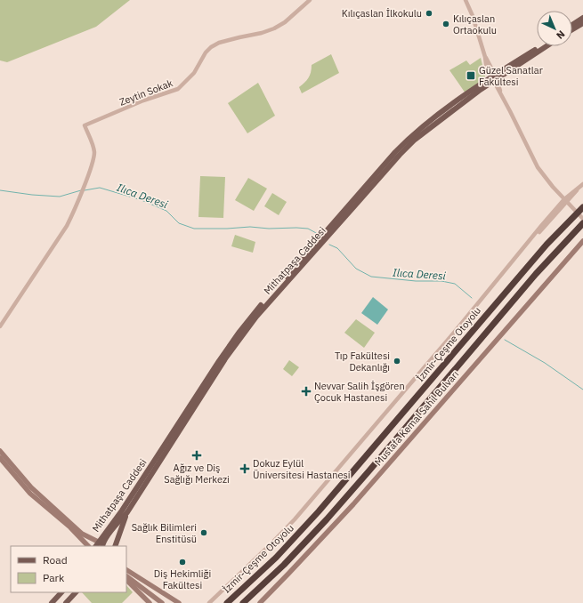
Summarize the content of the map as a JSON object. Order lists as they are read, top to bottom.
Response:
{
  "streets": {
    "highway": ["İzmir-Çeşme Otoyolu"],
    "main road": ["Mithatpaşa Caddesi", "Mustafa Kemal Sahil Bulvarı"],
    "street": ["Zeytin Sokak"]
  },
  "water": ["Ilıca Deresi"],
  "places": {
    "other": [
      "Kılıçaslan İlkokulu",
      "Kılıçaslan Ortaokulu",
      "Tıp Fakültesi Dekanlığı",
      "Sağlık Bilimleri Enstitüsü",
      "Diş Hekimliği Fakültesi"
    ],
    "transit": ["Güzel Sanatlar Fakültesi"],
    "health": ["Nevvar Salih İşgören Çocuk Hastanesi", "Ağız ve Diş Sağlığı Merkezi", "Dokuz Eylül Üniversitesi Hastanesi"]
  },
  "legend": ["Road", "Park"],
  "north": "bottom right"
}
